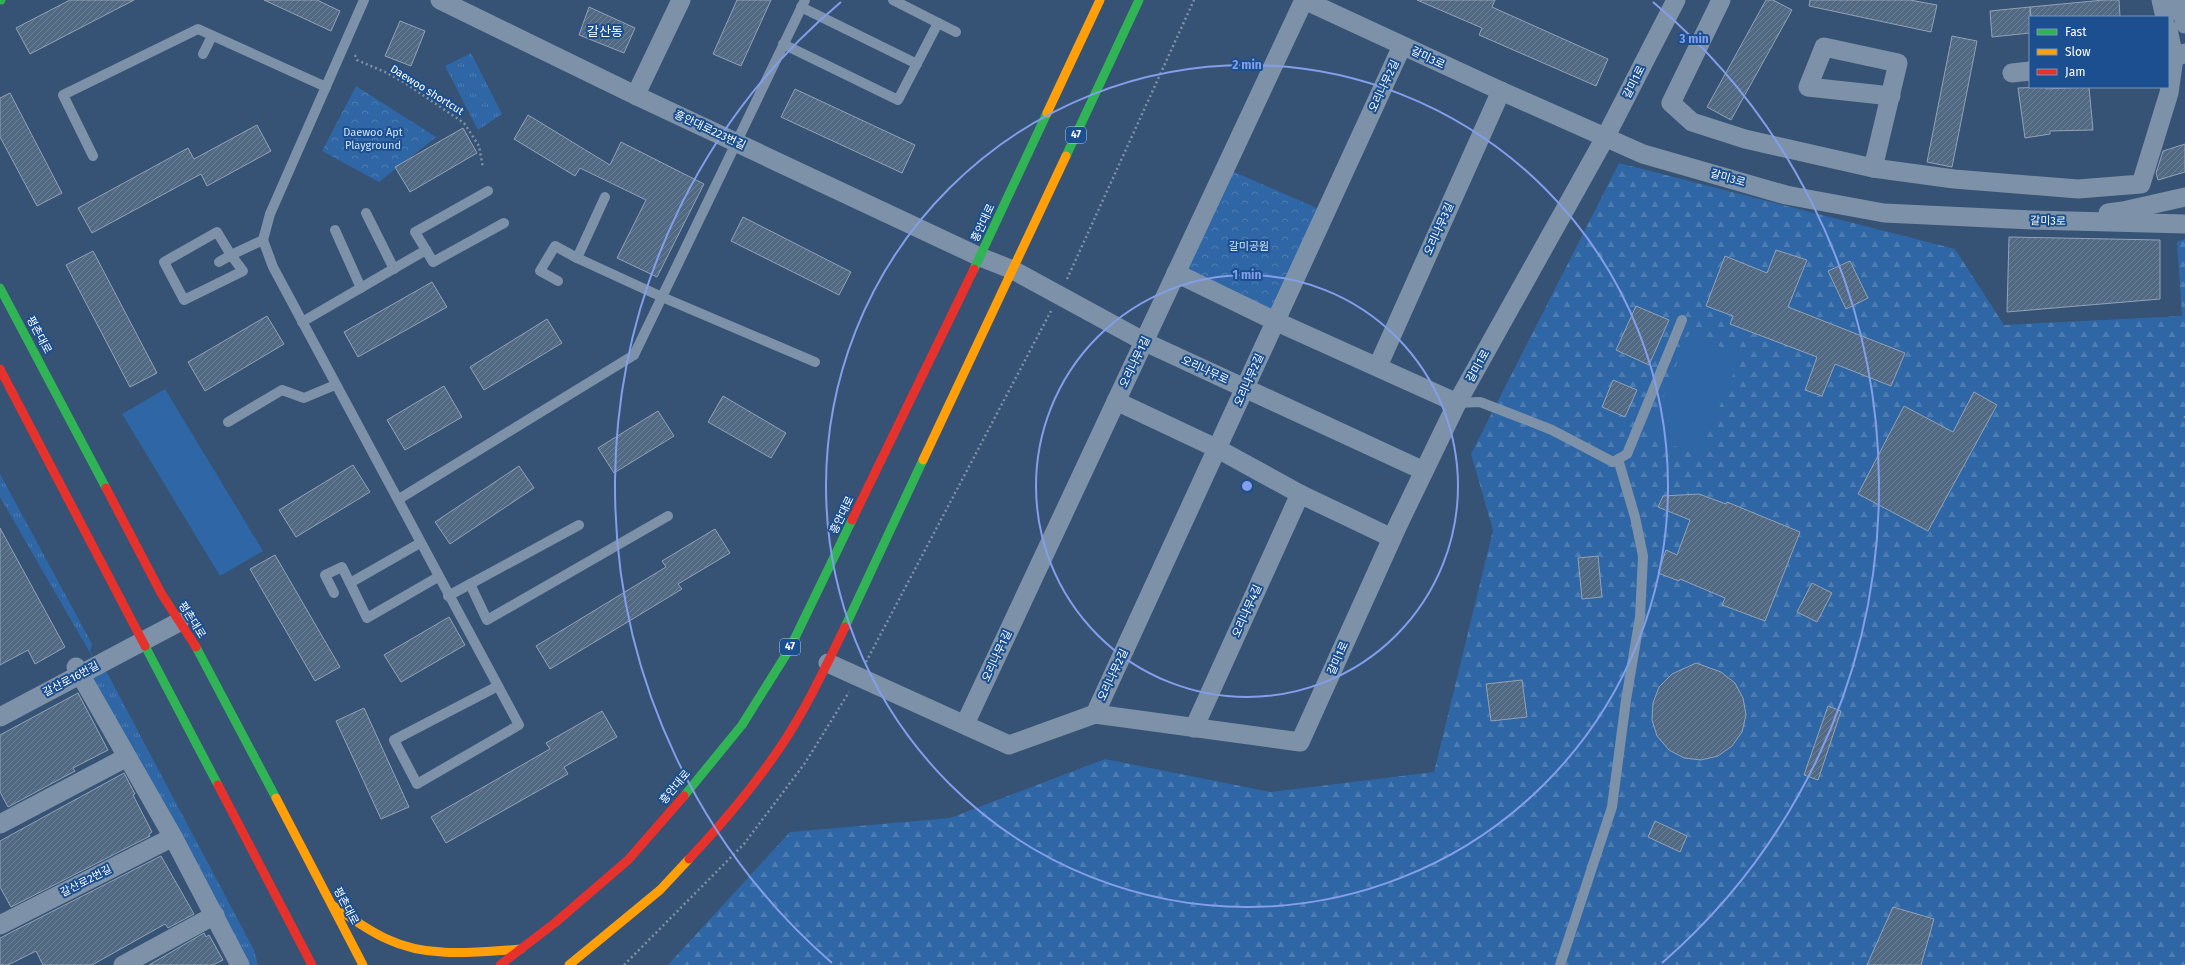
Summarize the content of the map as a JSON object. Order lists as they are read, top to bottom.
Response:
{
  "streets": {
    "main road": ["47", "흥안대로", "평촌대로"],
    "street": [
      "갈미3로",
      "갈미1로",
      "오리나무2길",
      "흥안대로223번길",
      "오리나무3길",
      "오리나무1길",
      "오리나무로",
      "오리나무4길",
      "갈산로16번길",
      "갈산로2번길"
    ],
    "path": ["Daewoo shortcut"]
  },
  "crossings": [
    ["갈미3로", "갈미1로"],
    ["갈미3로", "오리나무2길"],
    ["갈미3로", "오리나무3길"],
    ["갈미3로", "오리나무1길"],
    ["갈미1로", "오리나무로"],
    ["갈미1로", "오리나무4길"],
    ["오리나무2길", "오리나무로"],
    ["흥안대로223번길", "47"],
    ["흥안대로223번길", "흥안대로"],
    ["흥안대로223번길", "오리나무로"],
    ["47", "오리나무로"],
    ["평촌대로", "갈산로16번길"],
    ["오리나무1길", "오리나무로"]
  ],
  "districts": ["갈산동"],
  "parks": ["Daewoo Apt Playground", "갈미공원"],
  "legend": ["Fast", "Slow", "Jam"],
  "rings": ["3 min", "2 min", "1 min"]
}
